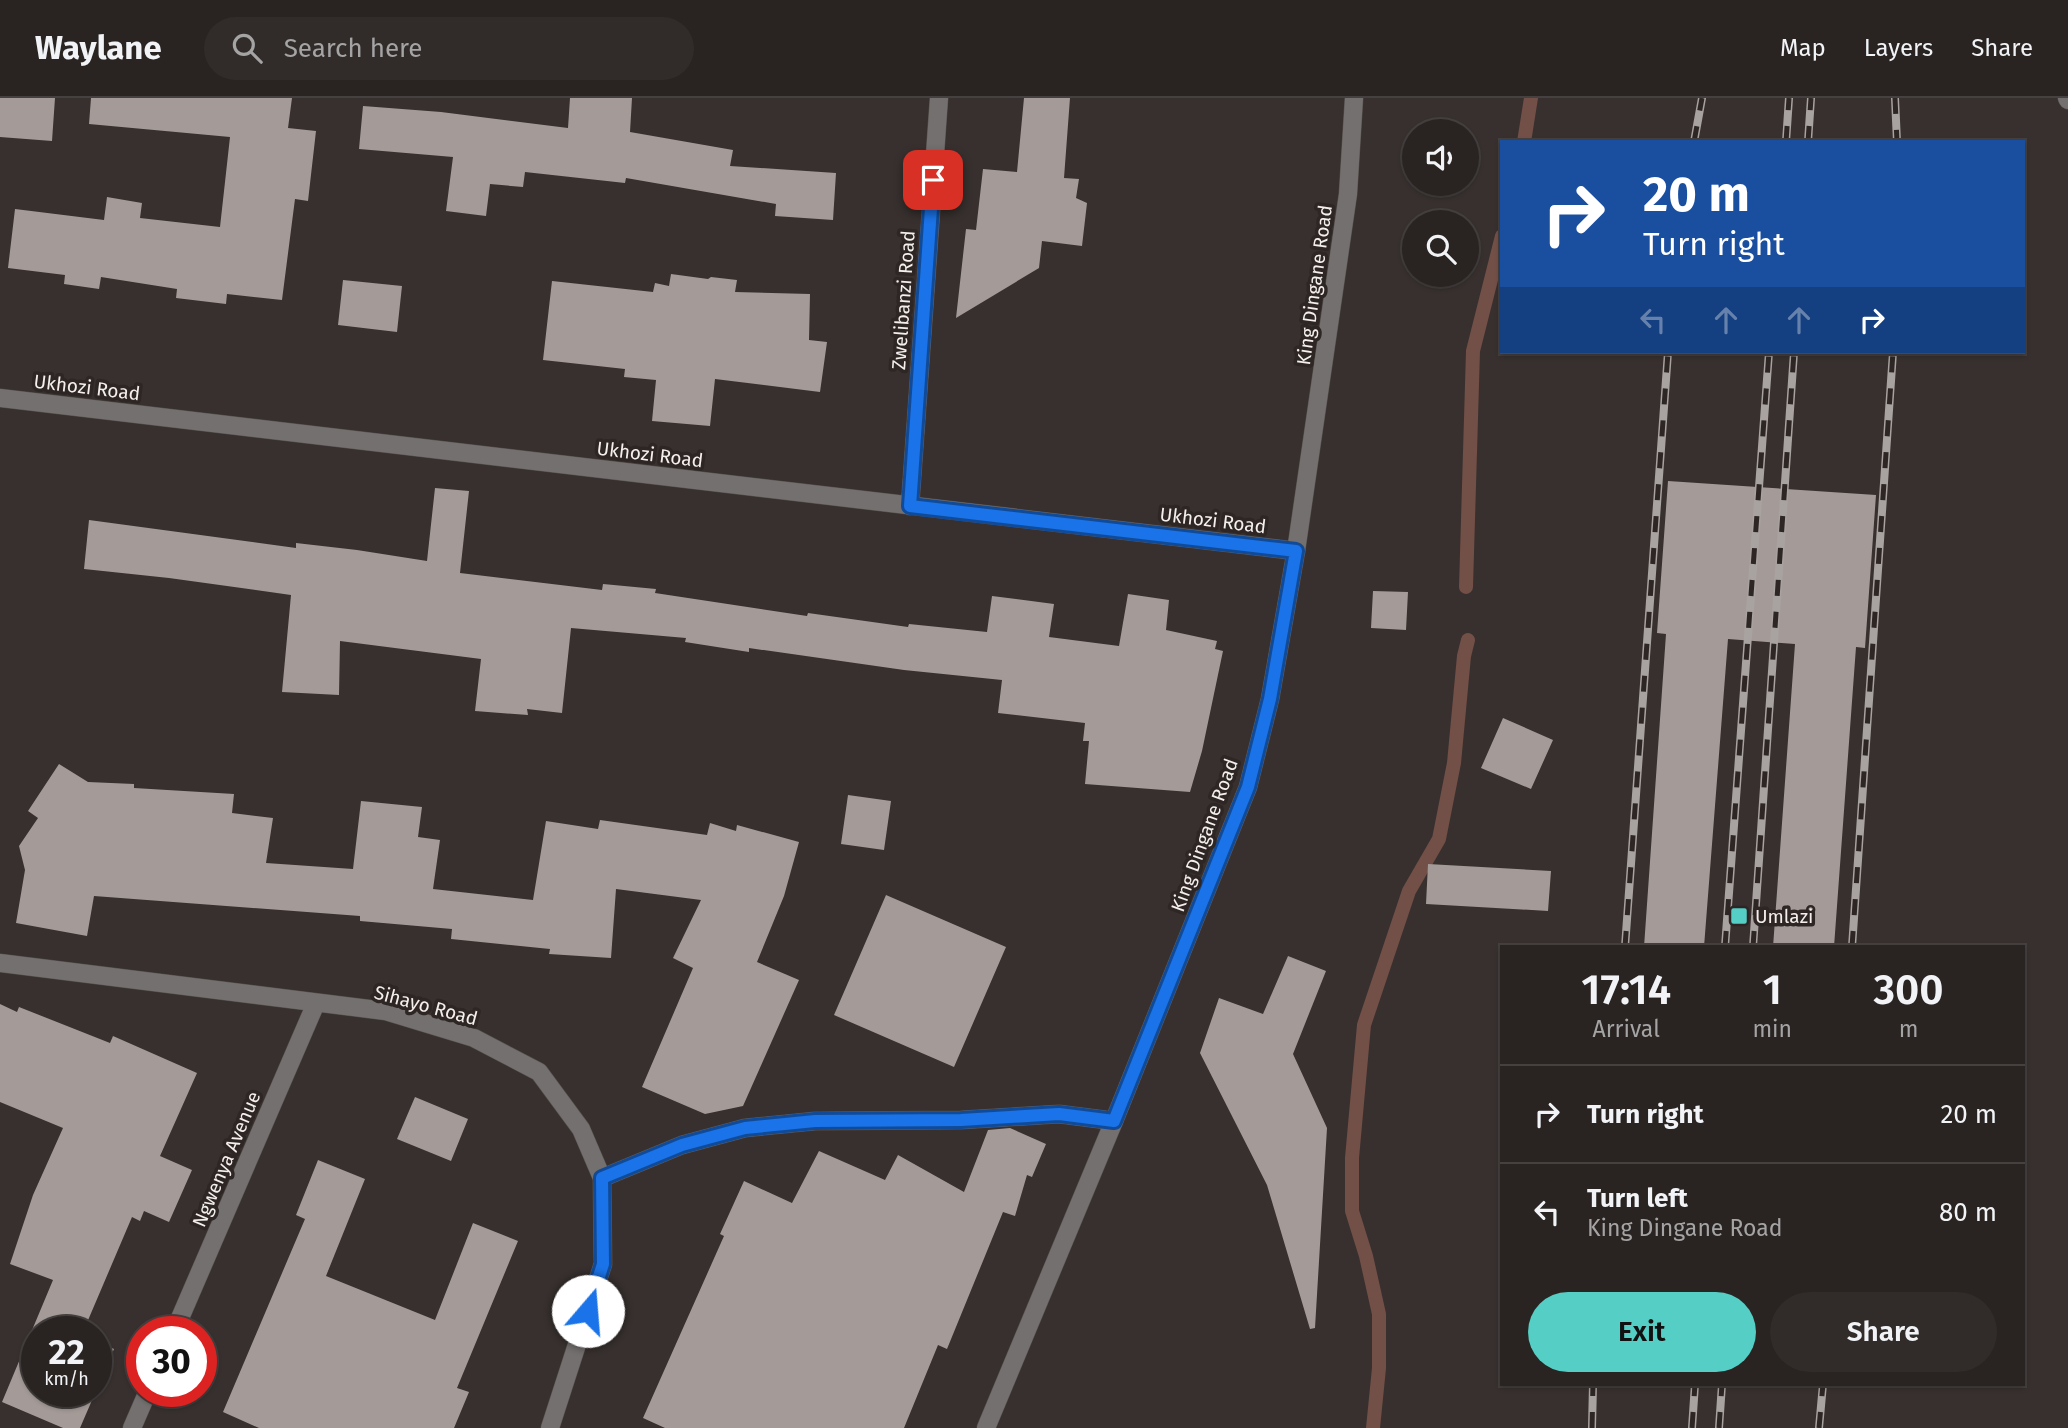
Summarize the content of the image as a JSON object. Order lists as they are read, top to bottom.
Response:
{
  "streets": {
    "street": [
      "King Dingane Road",
      "Zwelibanzi Road",
      "Ukhozi Road",
      "Sihayo Road",
      "Ngwenya Avenue"
    ]
  },
  "crossings": [
    ["King Dingane Road", "Ukhozi Road"],
    ["Zwelibanzi Road", "Ukhozi Road"],
    ["Sihayo Road", "Ngwenya Avenue"]
  ],
  "places": {
    "transit": ["Umlazi"]
  },
  "page": {
    "header": "Waylane",
    "search": "Search here",
    "nav": ["Map", "Layers", "Share"],
    "turn": ["20 m", "Turn right"],
    "eta": [
      "17:14",
      "Arrival",
      "1",
      "min",
      "300",
      "m"
    ],
    "list": [
      {
        "name": "Turn right",
        "value": "20 m"
      },
      {
        "name": "Turn left",
        "note": "King Dingane Road",
        "value": "80 m"
      }
    ],
    "buttons": ["Exit", "Share"],
    "speed": "22 km/h",
    "limit": "30"
  }
}
